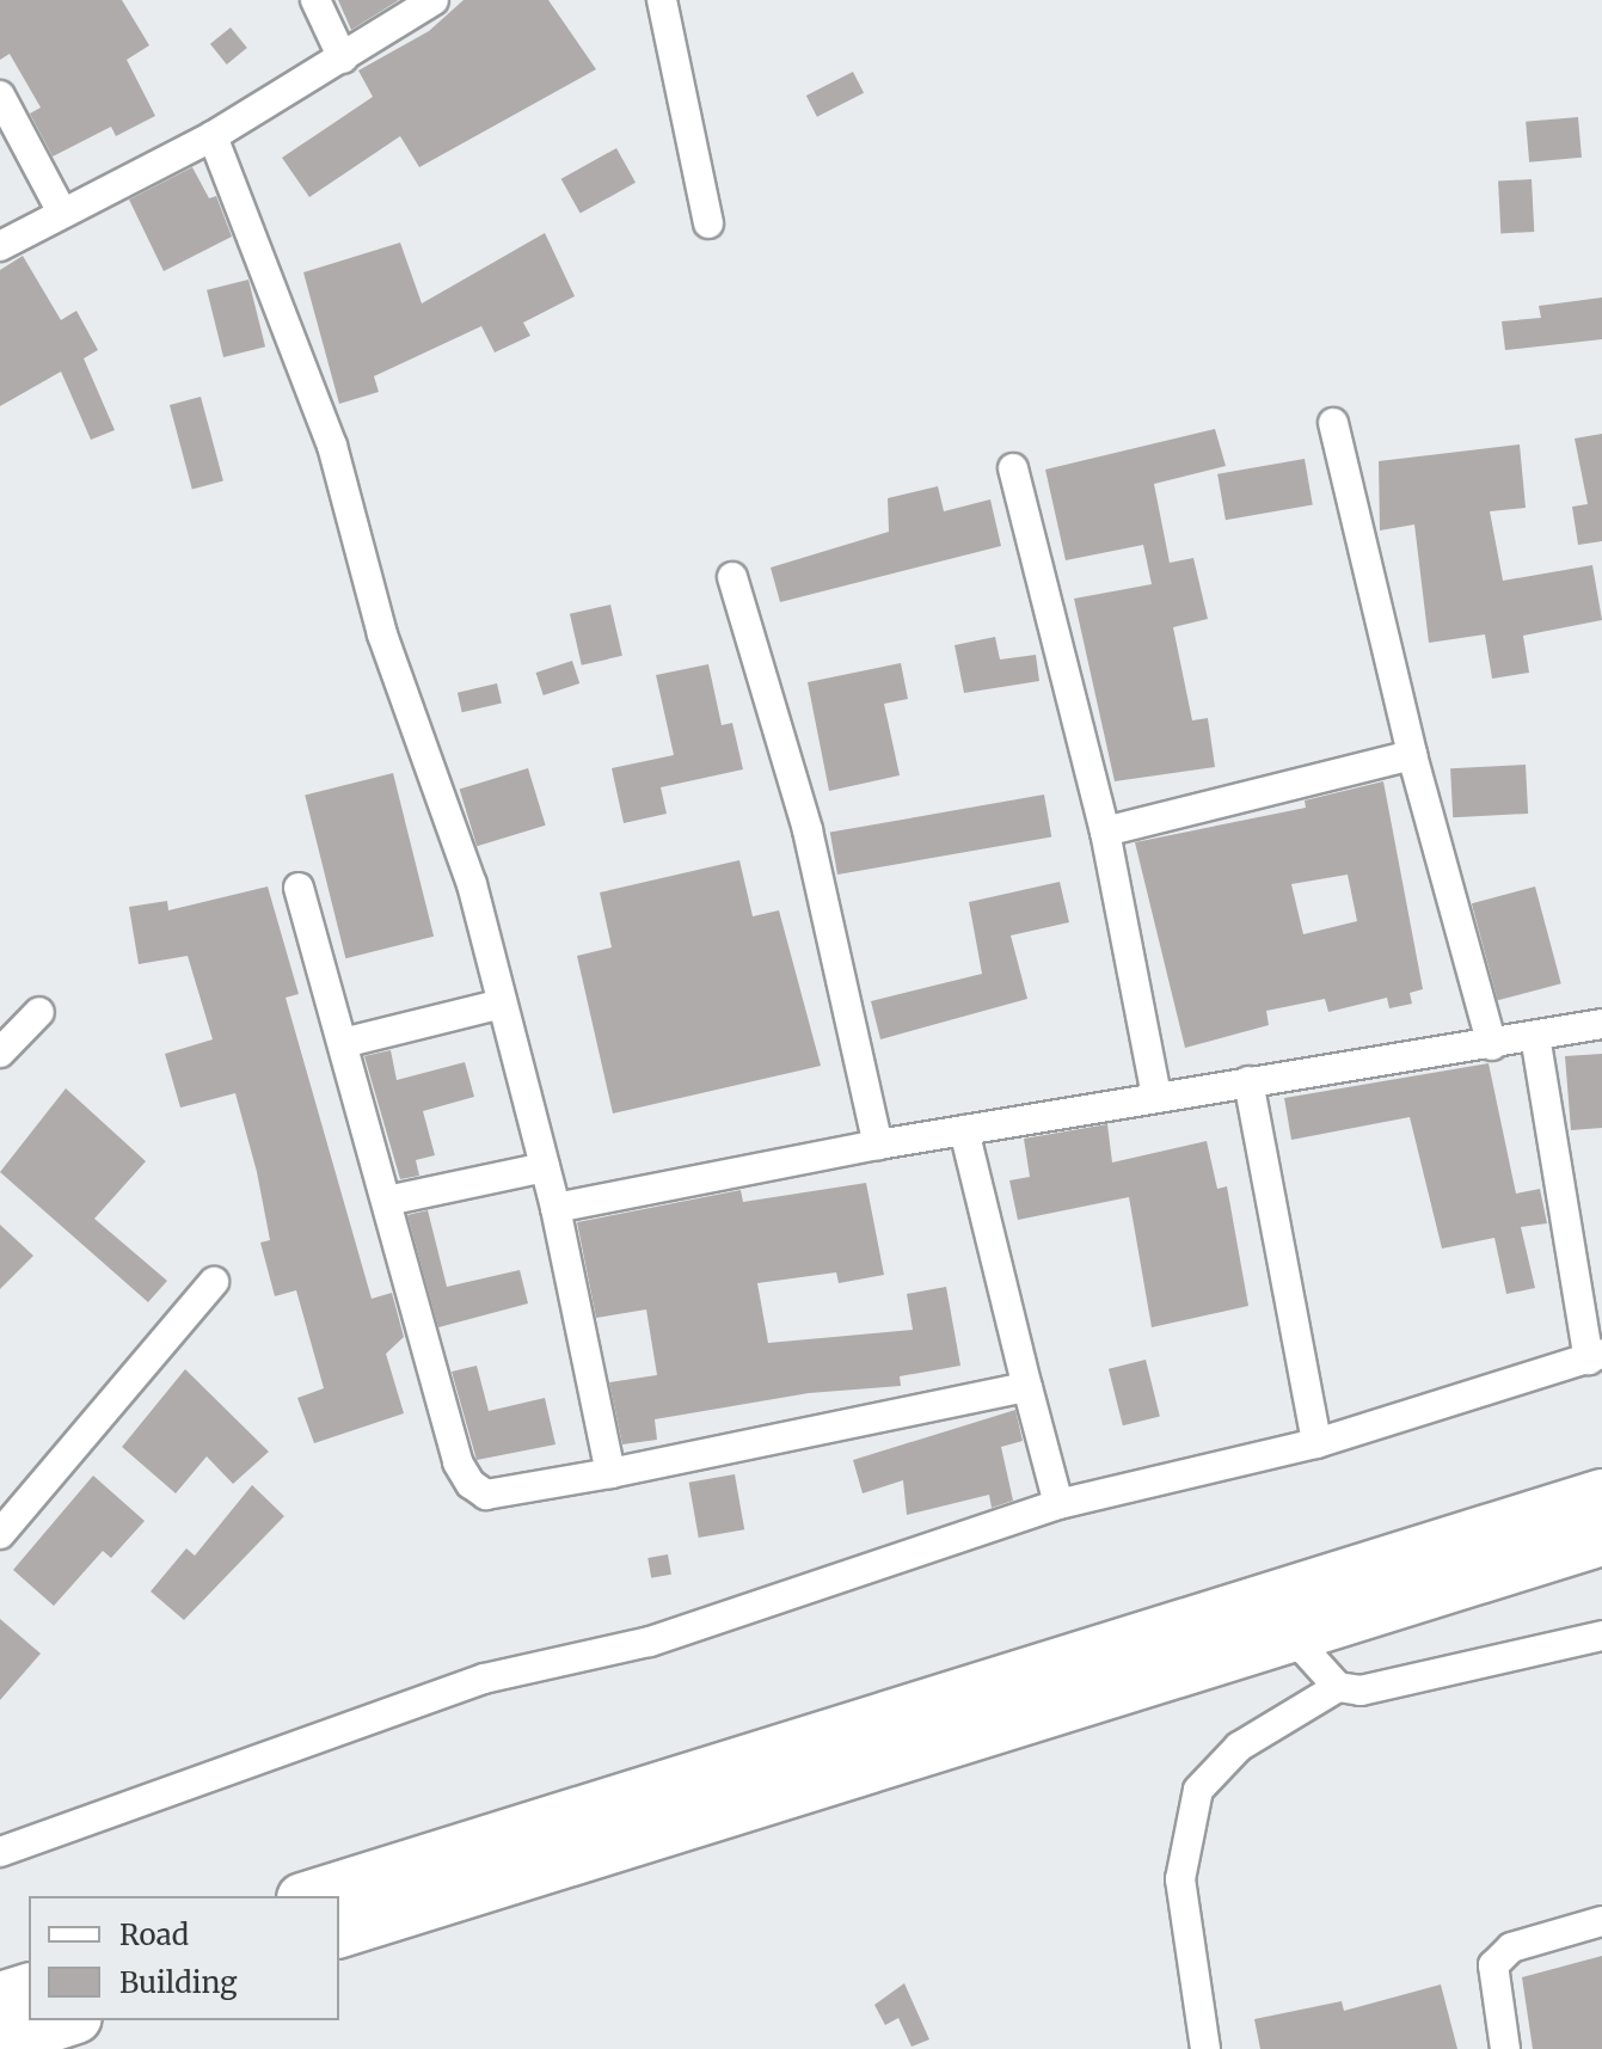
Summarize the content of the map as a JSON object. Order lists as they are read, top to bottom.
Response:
{
  "legend": ["Road", "Building"]
}
